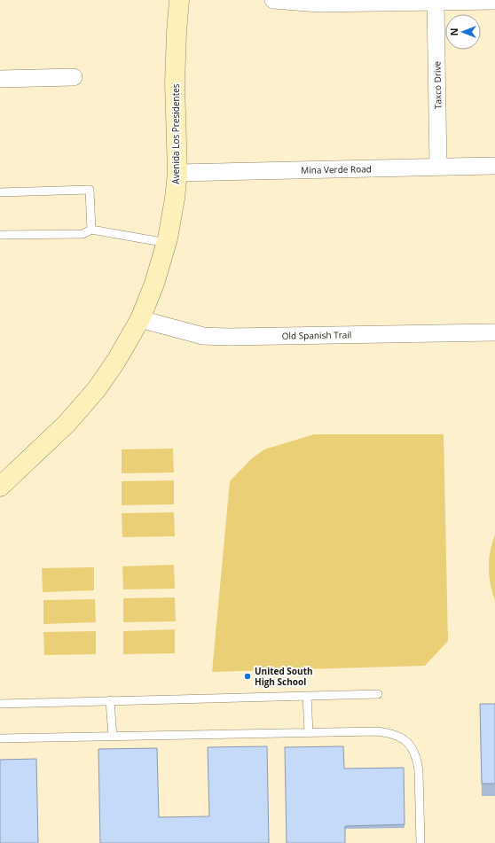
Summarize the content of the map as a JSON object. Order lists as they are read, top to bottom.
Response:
{
  "streets": {
    "main road": ["Avenida Los Presidentes"],
    "street": ["Taxco Drive", "Mina Verde Road", "Old Spanish Trail"]
  },
  "crossings": [
    ["Taxco Drive", "Mina Verde Road"],
    ["Avenida Los Presidentes", "Mina Verde Road"],
    ["Avenida Los Presidentes", "Old Spanish Trail"]
  ],
  "places": ["United South High School"],
  "north": "left"
}
